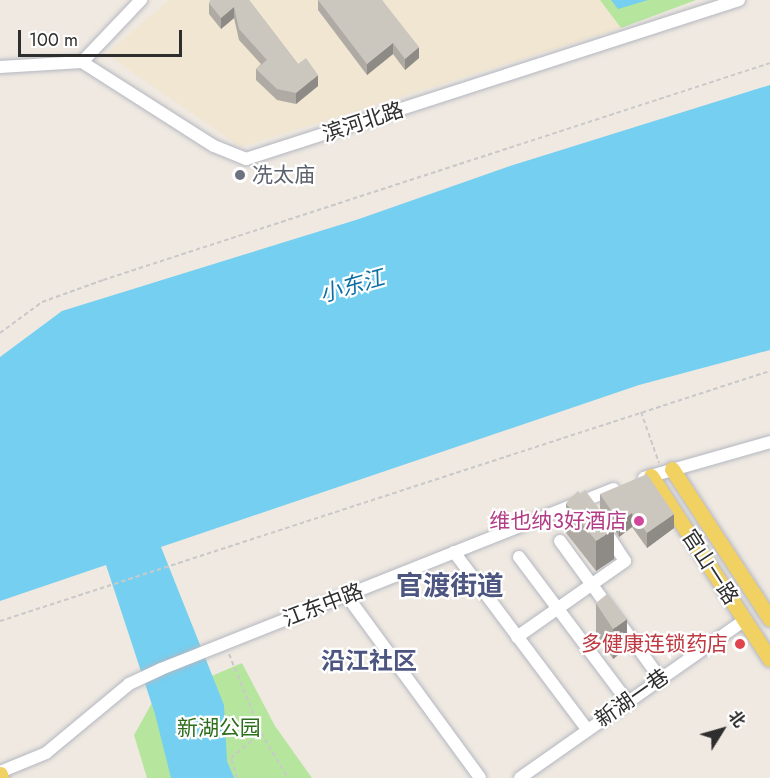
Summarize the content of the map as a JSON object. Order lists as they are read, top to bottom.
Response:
{
  "streets": {
    "main road": ["官山一路"],
    "street": ["滨河北路", "江东中路", "新湖一巷"]
  },
  "crossings": [
    ["官山一路", "江东中路"],
    ["官山一路", "新湖一巷"]
  ],
  "districts": ["官渡街道", "沿江社区"],
  "water": ["小东江"],
  "parks": ["新湖公园"],
  "places": ["冼太庙", "维也纳3好酒店", "多健康连锁药店"],
  "scale_bar": "100 m",
  "north": "top right"
}
